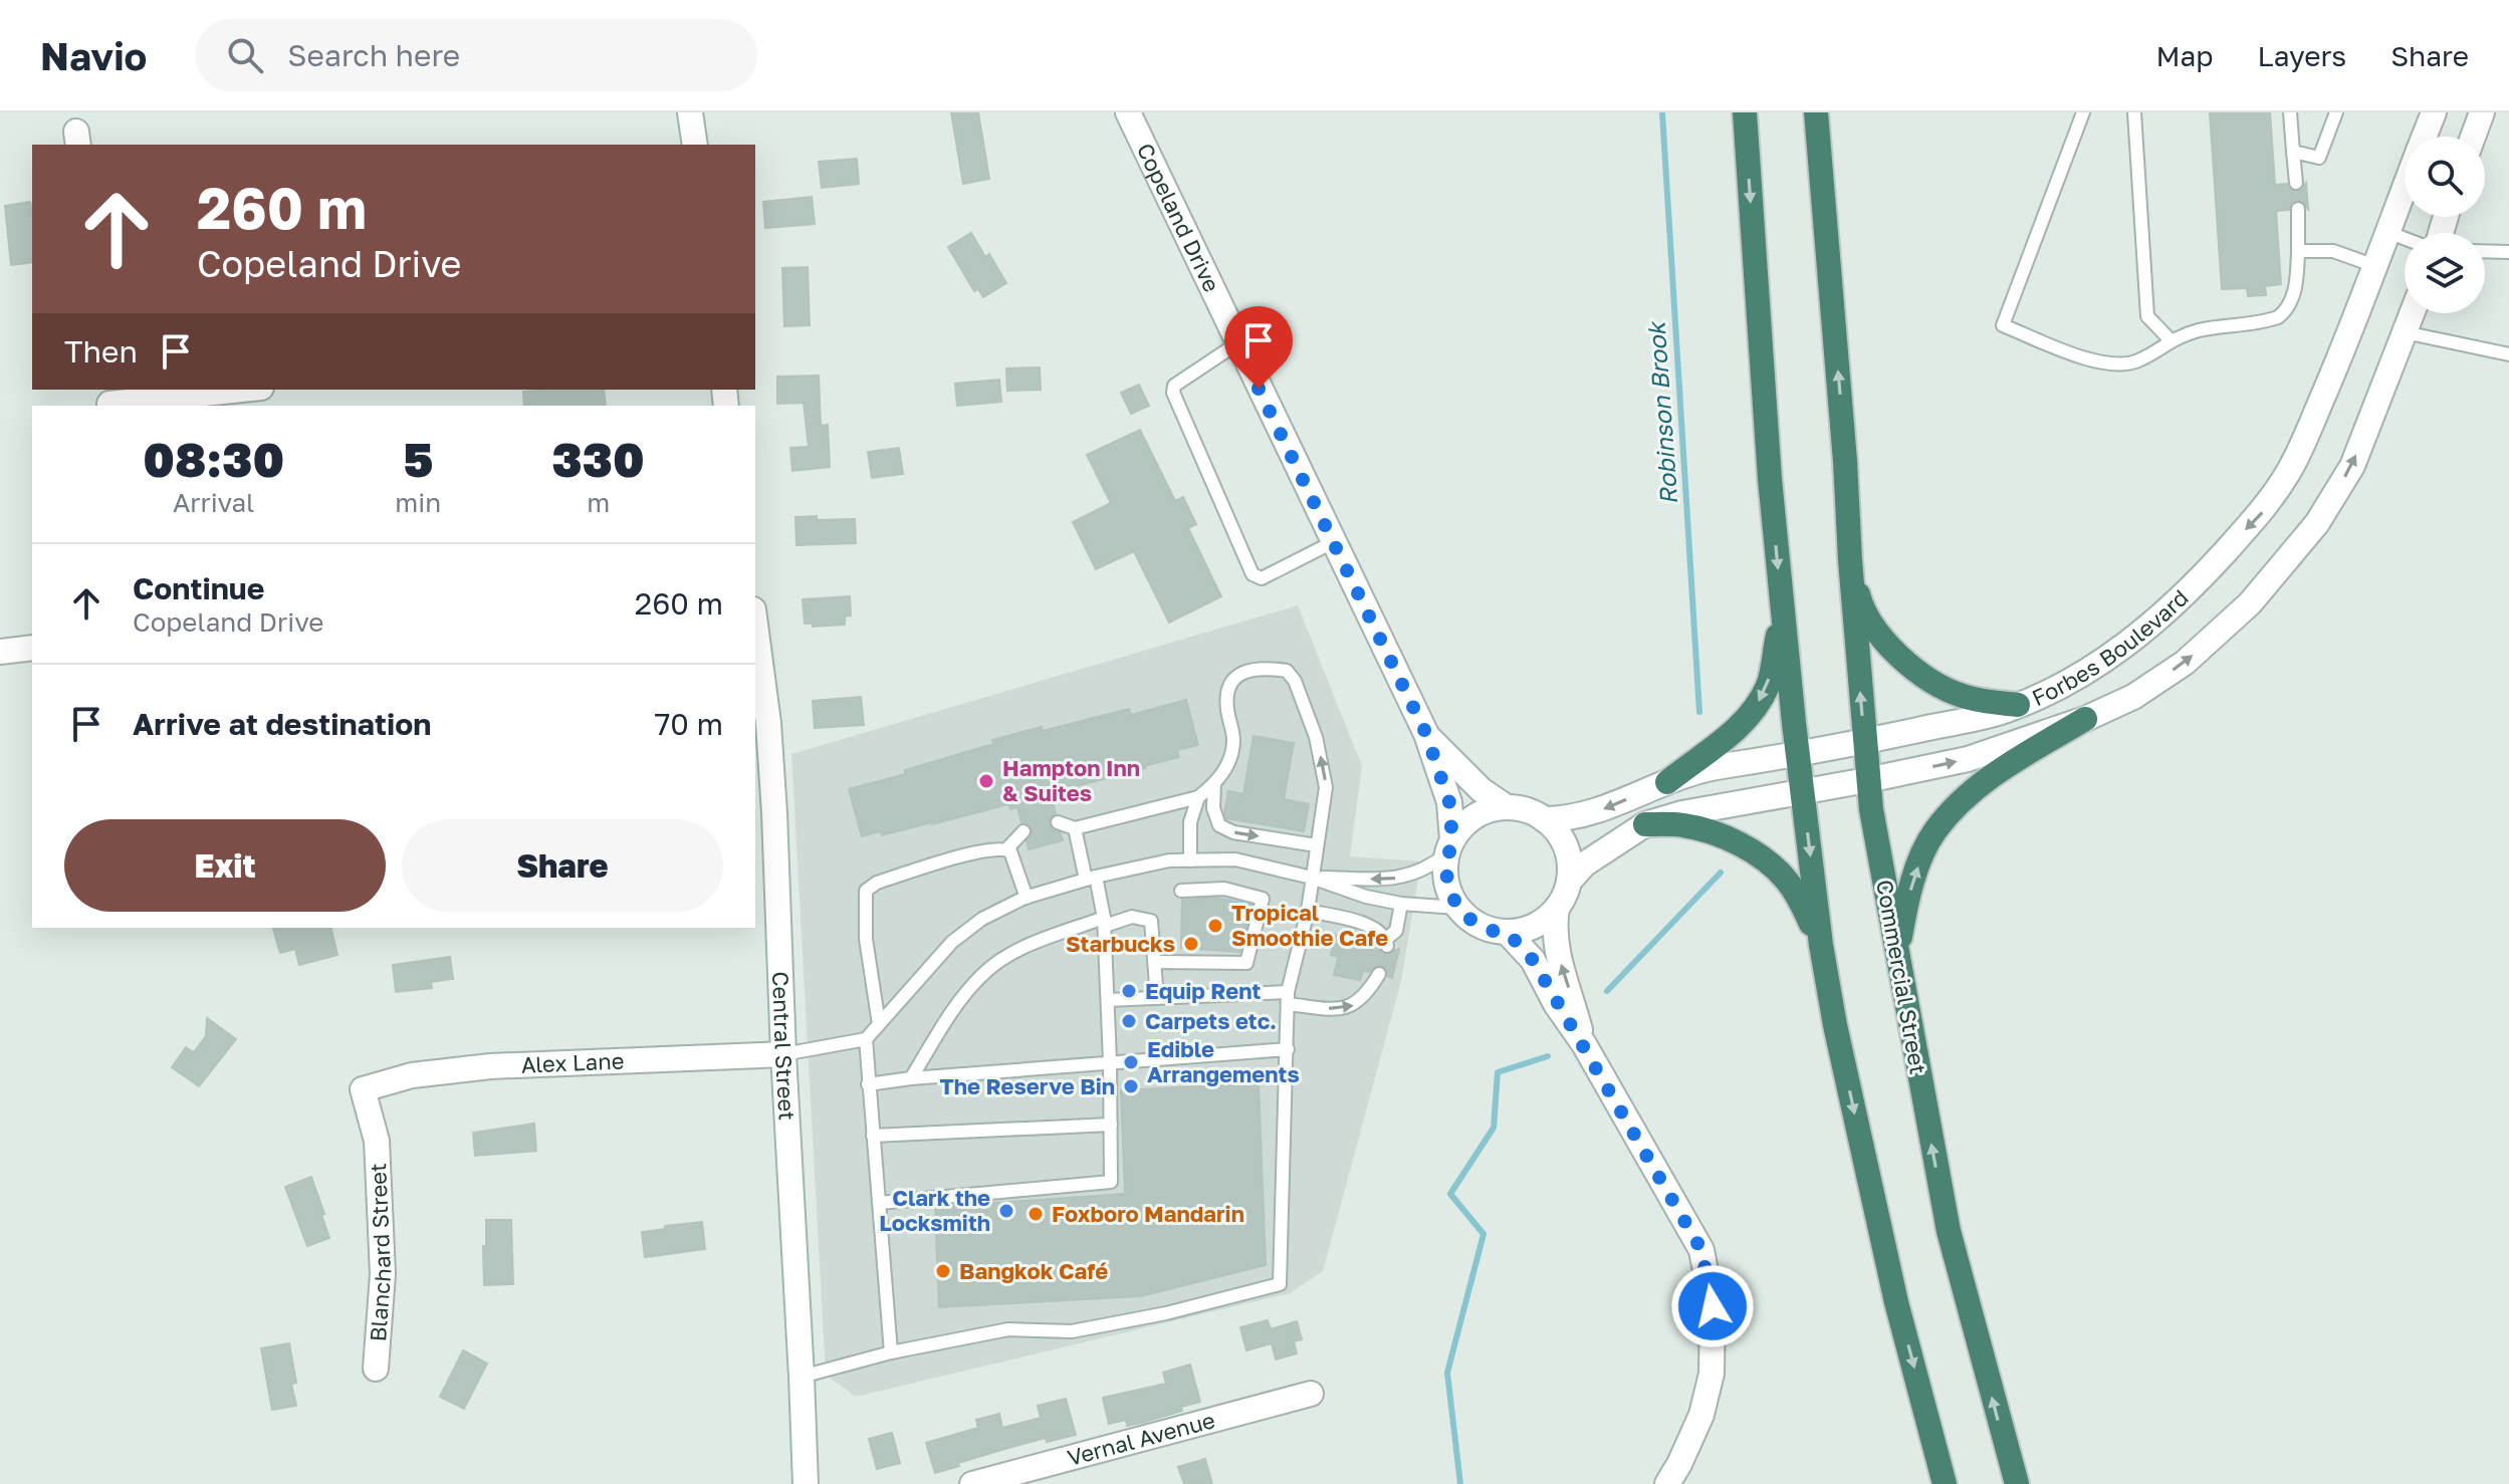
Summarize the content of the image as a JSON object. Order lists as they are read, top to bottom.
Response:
{
  "streets": {
    "highway": ["Commercial Street"],
    "street": [
      "Copeland Drive",
      "Forbes Boulevard",
      "Central Street",
      "Alex Lane",
      "Blanchard Street",
      "Vernal Avenue"
    ]
  },
  "crossings": [
    ["Forbes Boulevard", "Commercial Street"],
    ["Central Street", "Alex Lane"],
    ["Alex Lane", "Blanchard Street"]
  ],
  "water": ["Robinson Brook"],
  "places": [
    "Hampton Inn & Suites",
    "Tropical Smoothie Cafe",
    "Starbucks",
    "Equip Rent",
    "Carpets etc.",
    "Edible Arrangements",
    "The Reserve Bin",
    "Clark the Locksmith",
    "Foxboro Mandarin",
    "Bangkok Café"
  ],
  "page": {
    "header": "Navio",
    "search": "Search here",
    "nav": ["Map", "Layers", "Share"],
    "turn": ["260 m", "Copeland Drive"],
    "then": "Then",
    "eta": [
      "08:30",
      "Arrival",
      "5",
      "min",
      "330",
      "m"
    ],
    "list": [
      {
        "name": "Continue",
        "note": "Copeland Drive",
        "value": "260 m"
      },
      {
        "name": "Arrive at destination",
        "value": "70 m"
      }
    ],
    "buttons": ["Exit", "Share"]
  }
}
